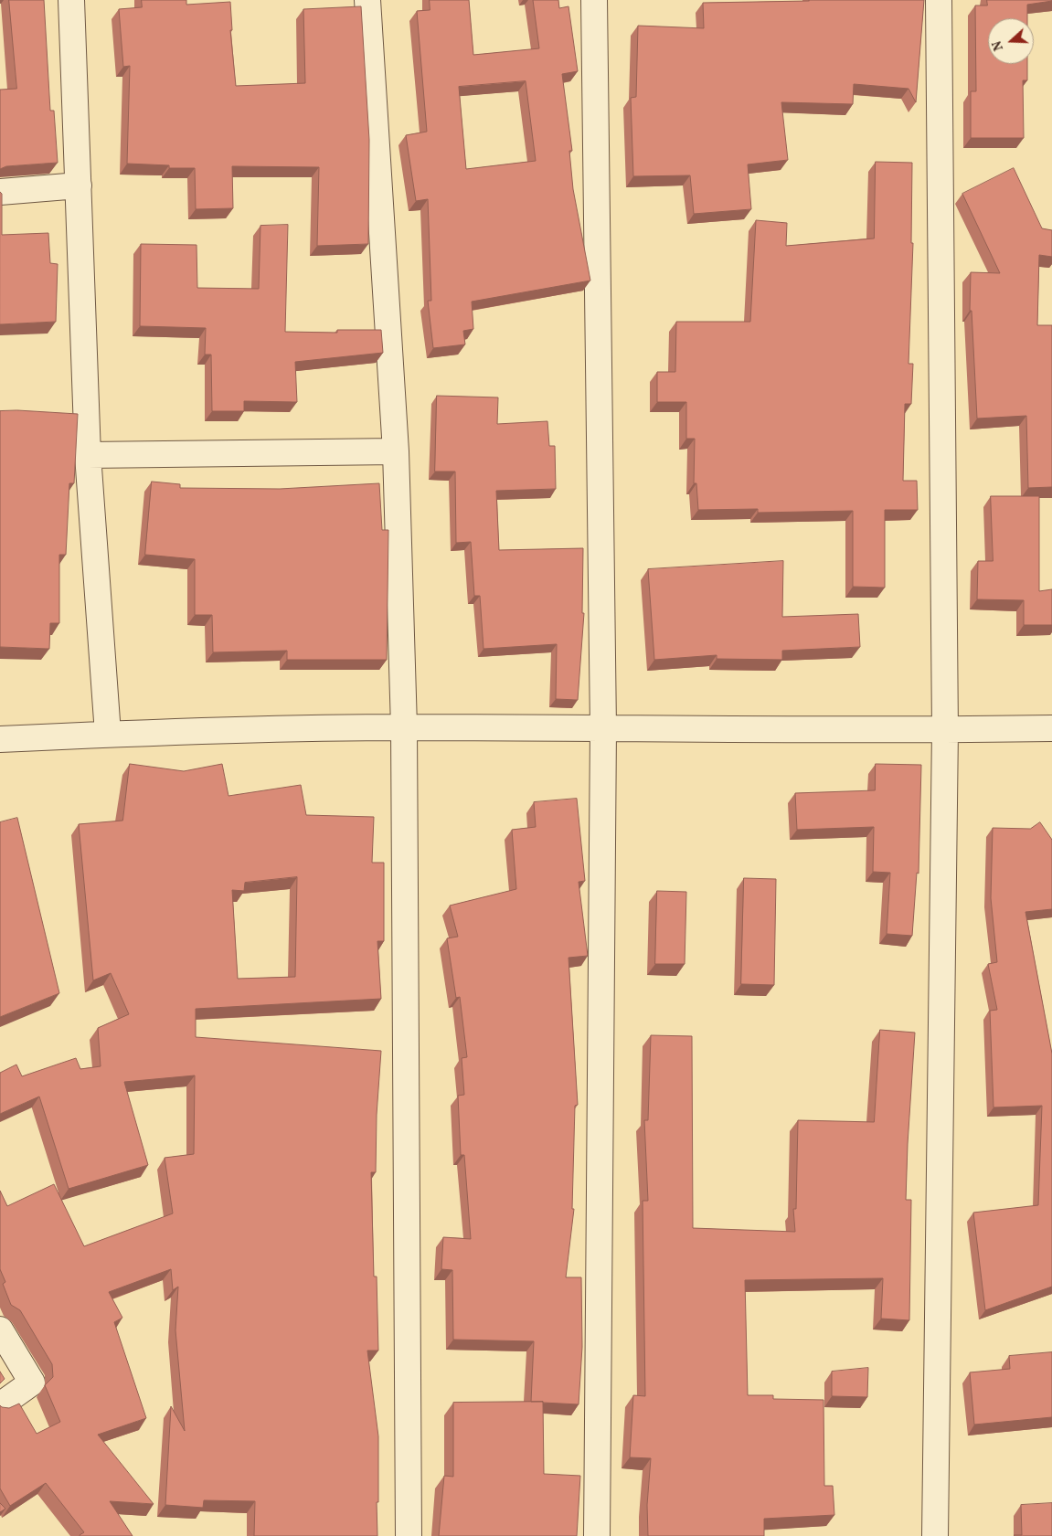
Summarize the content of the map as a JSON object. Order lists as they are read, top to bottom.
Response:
{
  "north": "left"
}
